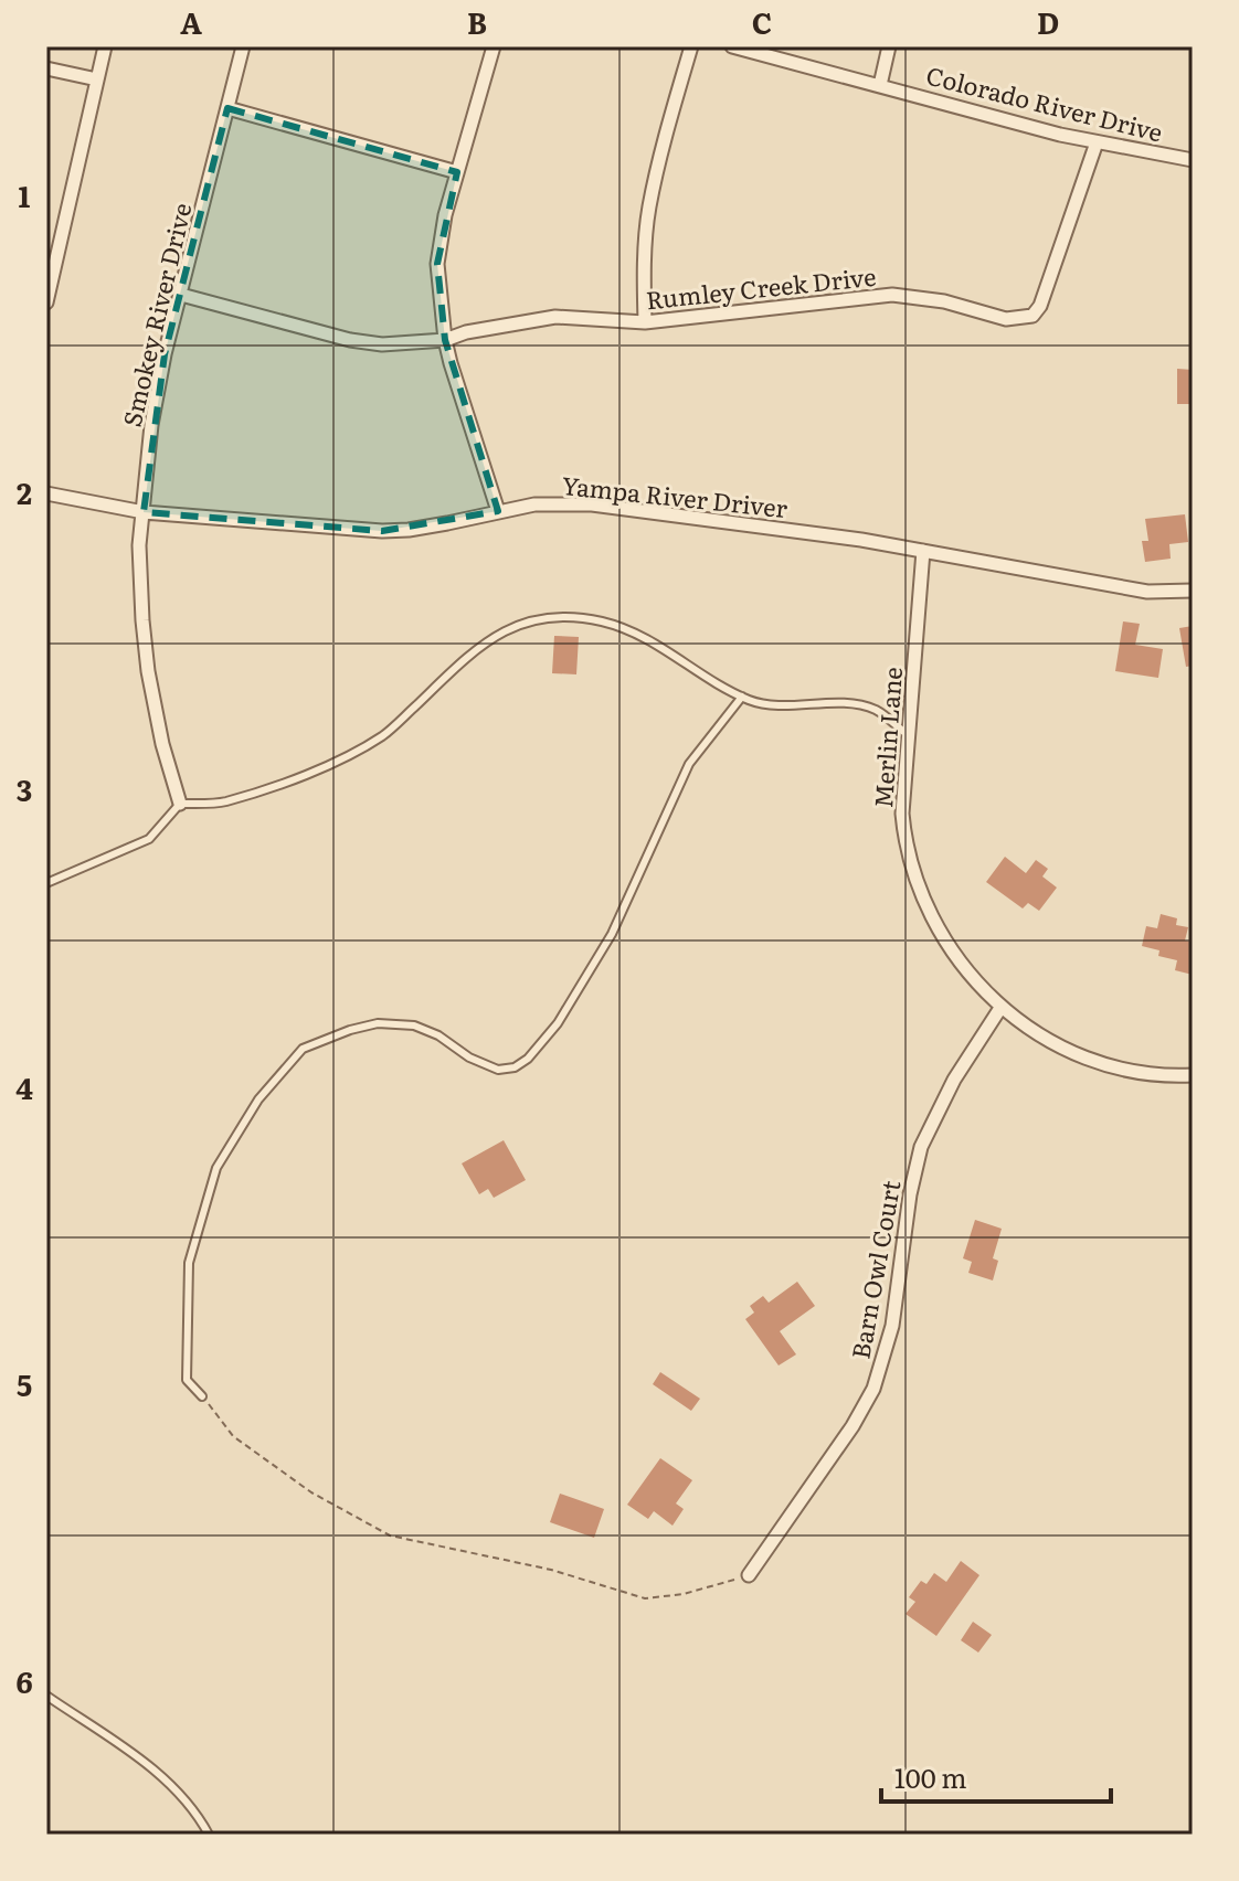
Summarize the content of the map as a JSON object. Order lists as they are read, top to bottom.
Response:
{
  "streets": {
    "street": [
      "Colorado River Drive",
      "Rumley Creek Drive",
      "Smokey River Drive",
      "Yampa River Driver",
      "Merlin Lane",
      "Barn Owl Court"
    ]
  },
  "crossings": [
    ["Colorado River Drive", "Rumley Creek Drive"],
    ["Rumley Creek Drive", "Smokey River Drive"],
    ["Smokey River Drive", "Yampa River Driver"],
    ["Yampa River Driver", "Merlin Lane"],
    ["Merlin Lane", "Barn Owl Court"]
  ],
  "scale_bar": "100 m",
  "grid": {
    "columns": [
      "A",
      "B",
      "C",
      "D"
    ],
    "rows": [
      "1",
      "2",
      "3",
      "4",
      "5",
      "6"
    ]
  }
}
